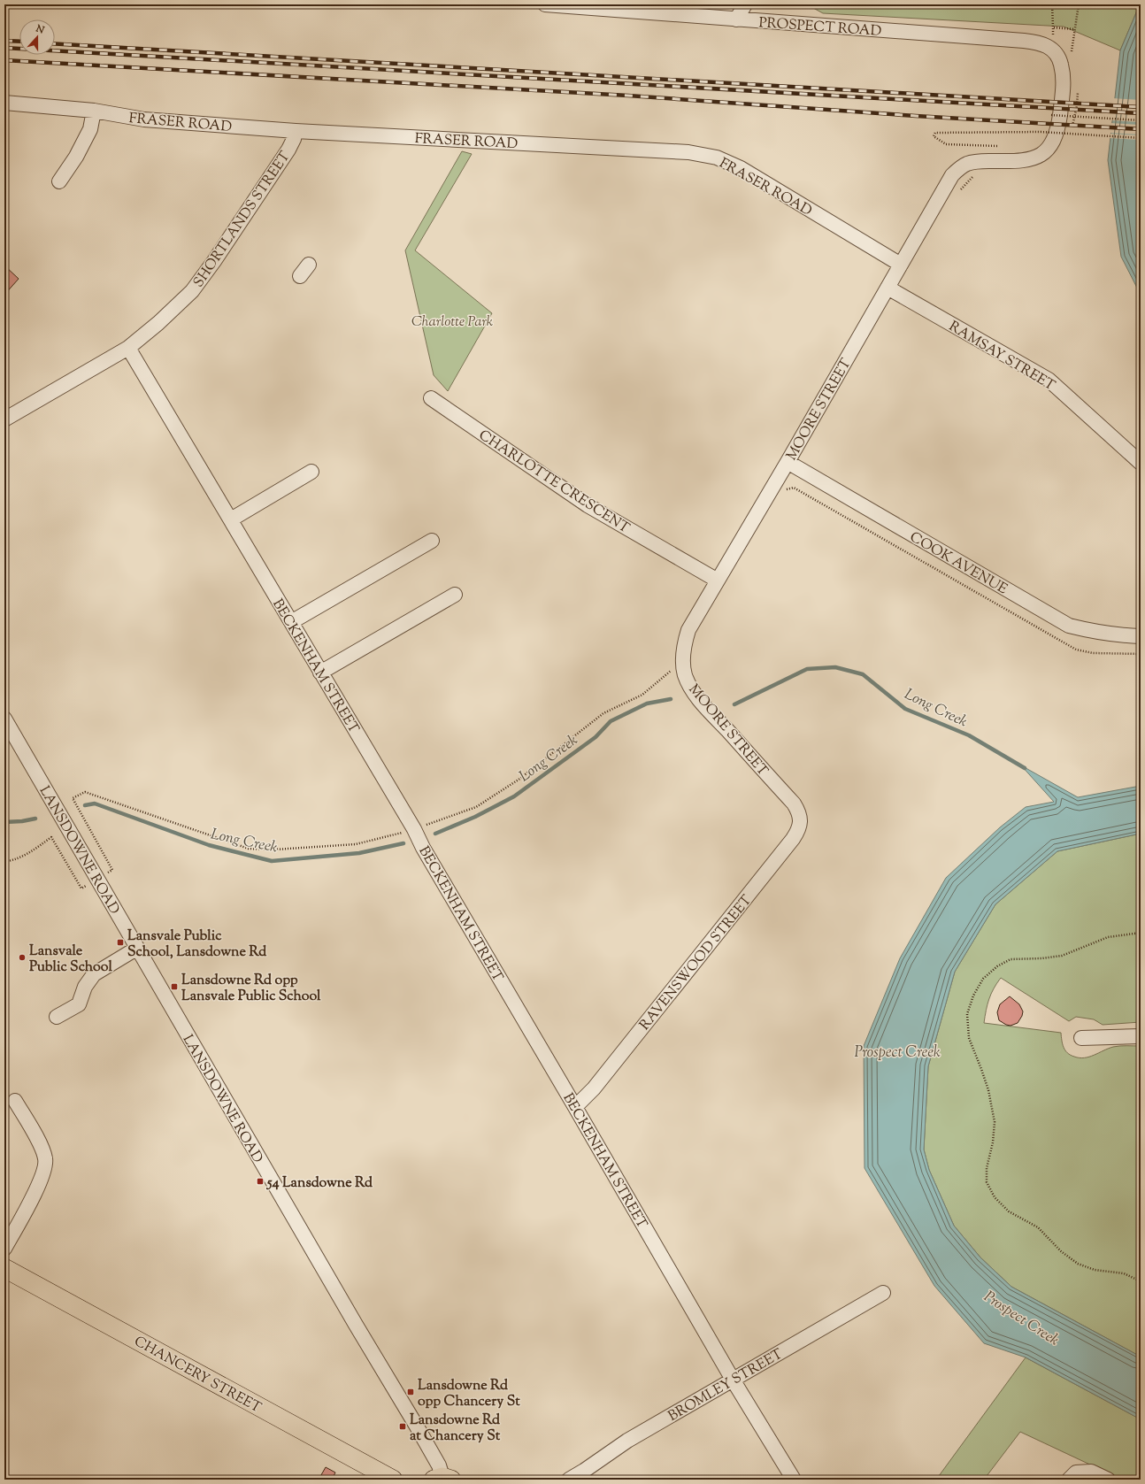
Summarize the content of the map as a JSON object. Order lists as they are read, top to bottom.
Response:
{
  "streets": {
    "main road": ["CHANCERY STREET"],
    "street": [
      "PROSPECT ROAD",
      "FRASER ROAD",
      "SHORTLANDS STREET",
      "RAMSAY STREET",
      "MOORE STREET",
      "CHARLOTTE CRESCENT",
      "COOK AVENUE",
      "BECKENHAM STREET",
      "LANSDOWNE ROAD",
      "RAVENSWOOD STREET",
      "BROMLEY STREET"
    ]
  },
  "crossings": [
    ["PROSPECT ROAD", "MOORE STREET"],
    ["FRASER ROAD", "SHORTLANDS STREET"],
    ["FRASER ROAD", "MOORE STREET"],
    ["SHORTLANDS STREET", "BECKENHAM STREET"],
    ["RAMSAY STREET", "MOORE STREET"],
    ["MOORE STREET", "CHARLOTTE CRESCENT"],
    ["MOORE STREET", "COOK AVENUE"],
    ["MOORE STREET", "RAVENSWOOD STREET"],
    ["BECKENHAM STREET", "RAVENSWOOD STREET"],
    ["BECKENHAM STREET", "BROMLEY STREET"]
  ],
  "water": ["Long Creek", "Prospect Creek"],
  "parks": ["Charlotte Park"],
  "places": {
    "transit": [
      "Lansvale Public School, Lansdowne Rd",
      "Lansdowne Rd opp Lansvale Public School",
      "54 Lansdowne Rd",
      "Lansdowne Rd opp Chancery St",
      "Lansdowne Rd at Chancery St"
    ],
    "other": ["Lansvale Public School"]
  },
  "north": "top"
}
